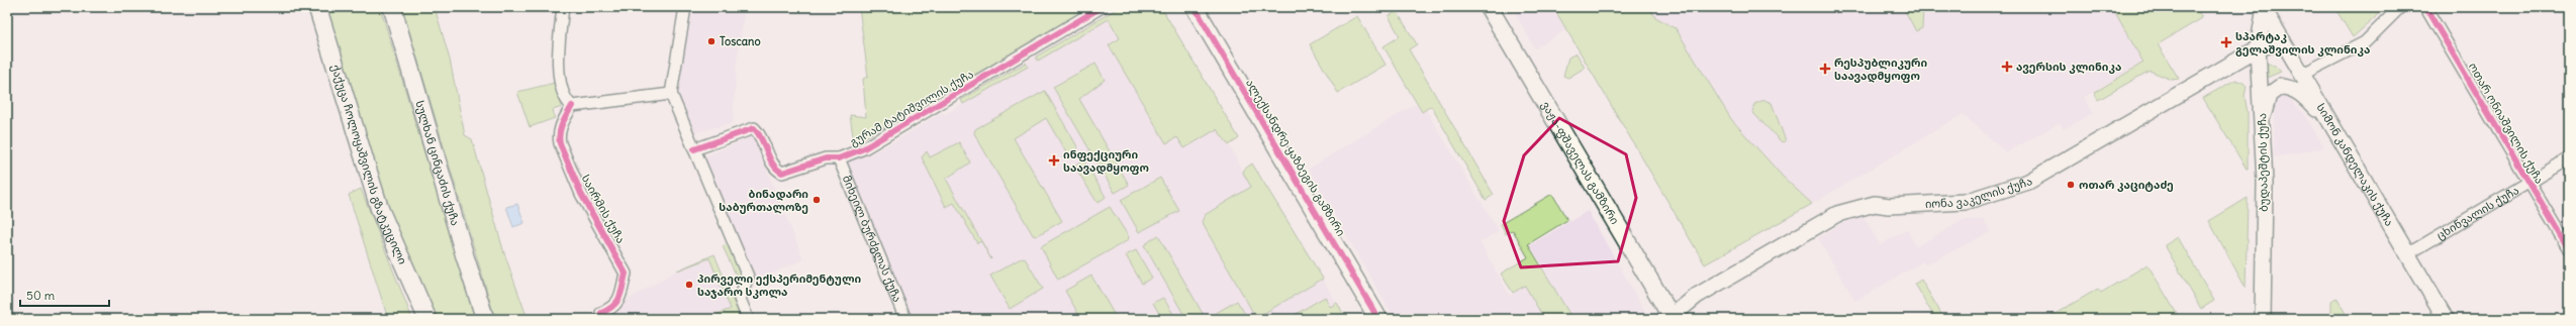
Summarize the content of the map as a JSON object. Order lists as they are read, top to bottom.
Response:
{
  "streets": {
    "main road": [
      "ალექსანდრე ყაზბეგის გამზირი",
      "ვაჟა-ფშაველას გამზირი",
      "ბუდაპეშტის ქუჩა",
      "სულხან ცინცაძის ქუჩა",
      "ქაქუცა ჩოლოყაშვილის გზატკეცილი",
      "სიმონ კანდელაკის ქუჩა",
      "იონა ვაკელის ქუჩა"
    ],
    "street": [
      "გურამ ტატიშვილის ქუჩა",
      "ოთარ ონიაშვილის ქუჩა",
      "საირმის ქუჩა",
      "ცხინვალის ქუჩა",
      "მიხეილ ბურძგლას ქუჩა"
    ]
  },
  "crossings": [
    ["გურამ ტატიშვილის ქუჩა", "მიხეილ ბურძგლას ქუჩა"],
    ["ოთარ ონიაშვილის ქუჩა", "ცხინვალის ქუჩა"],
    ["ვაჟა-ფშაველას გამზირი", "იონა ვაკელის ქუჩა"],
    ["ბუდაპეშტის ქუჩა", "სიმონ კანდელაკის ქუჩა"],
    ["ბუდაპეშტის ქუჩა", "იონა ვაკელის ქუჩა"],
    ["სიმონ კანდელაკის ქუჩა", "იონა ვაკელის ქუჩა"],
    ["სიმონ კანდელაკის ქუჩა", "ცხინვალის ქუჩა"]
  ],
  "places": {
    "other": [
      "Toscano",
      "ოთარ კაციტაძე",
      "ბინადარი საბურთალოზე",
      "პირველი ექსპერიმენტული საჯარო სკოლა"
    ],
    "health": [
      "სპარტაკ გელაშვილის კლინიკა",
      "ავერსის კლინიკა",
      "რესპუბლიკური საავადმყოფო",
      "ინფექციური საავადმყოფო"
    ]
  },
  "scale_bar": "50 m"
}
